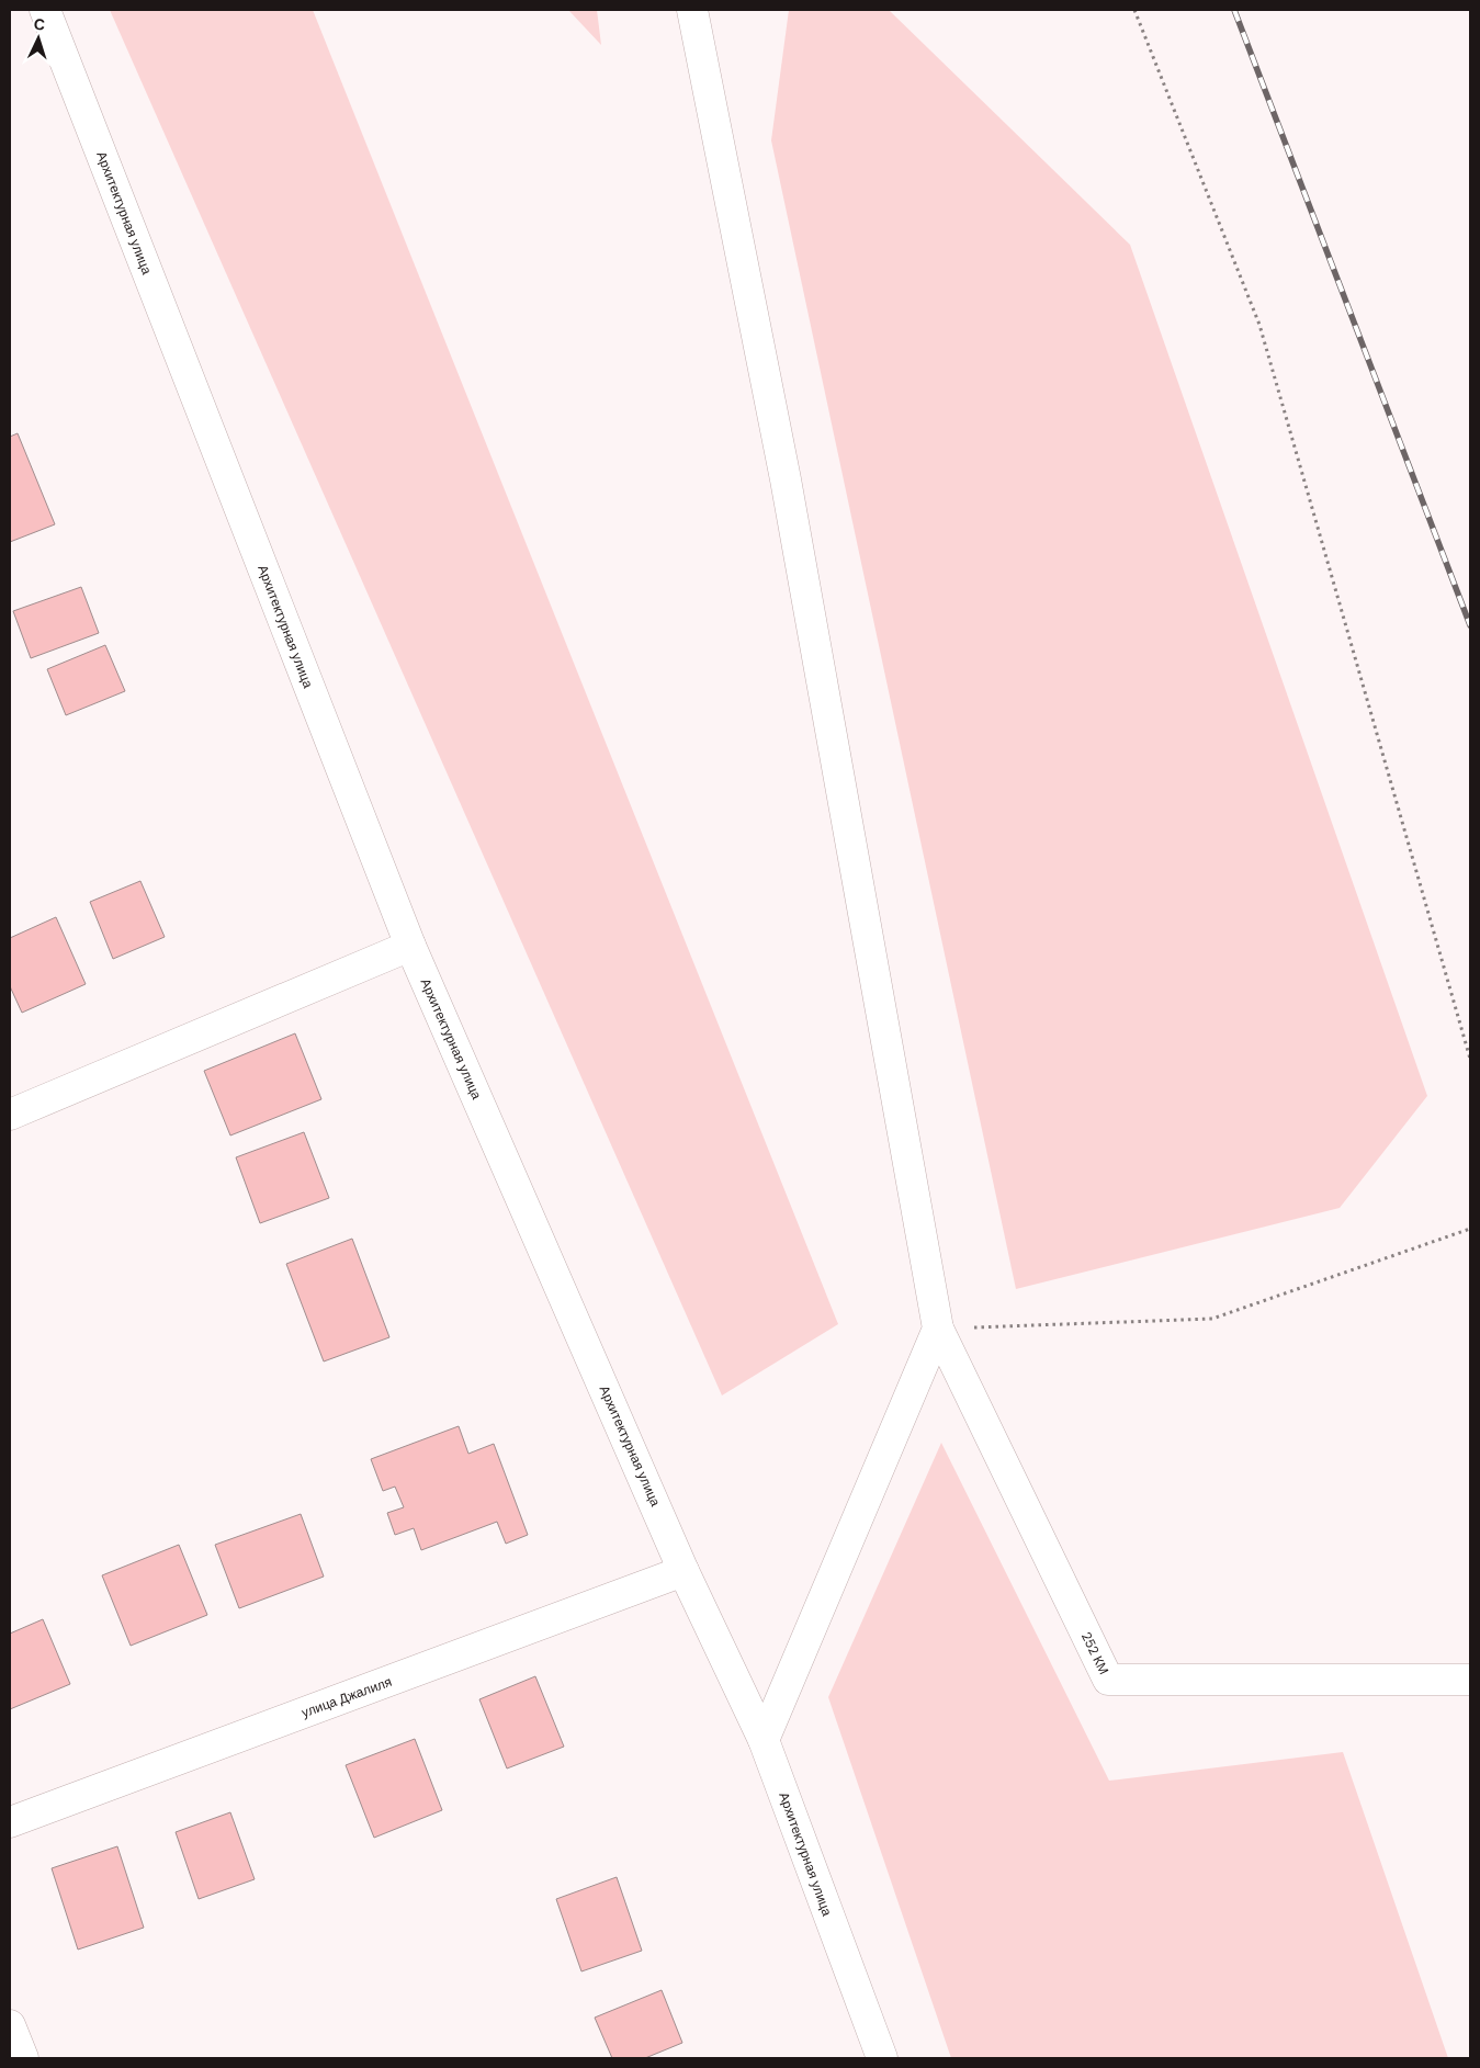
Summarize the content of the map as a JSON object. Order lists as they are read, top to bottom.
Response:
{
  "streets": {
    "street": ["Архитектурная улица", "252 КМ", "улица Джалиля"]
  },
  "crossings": [
    ["Архитектурная улица", "улица Джалиля"]
  ],
  "north": "top"
}
